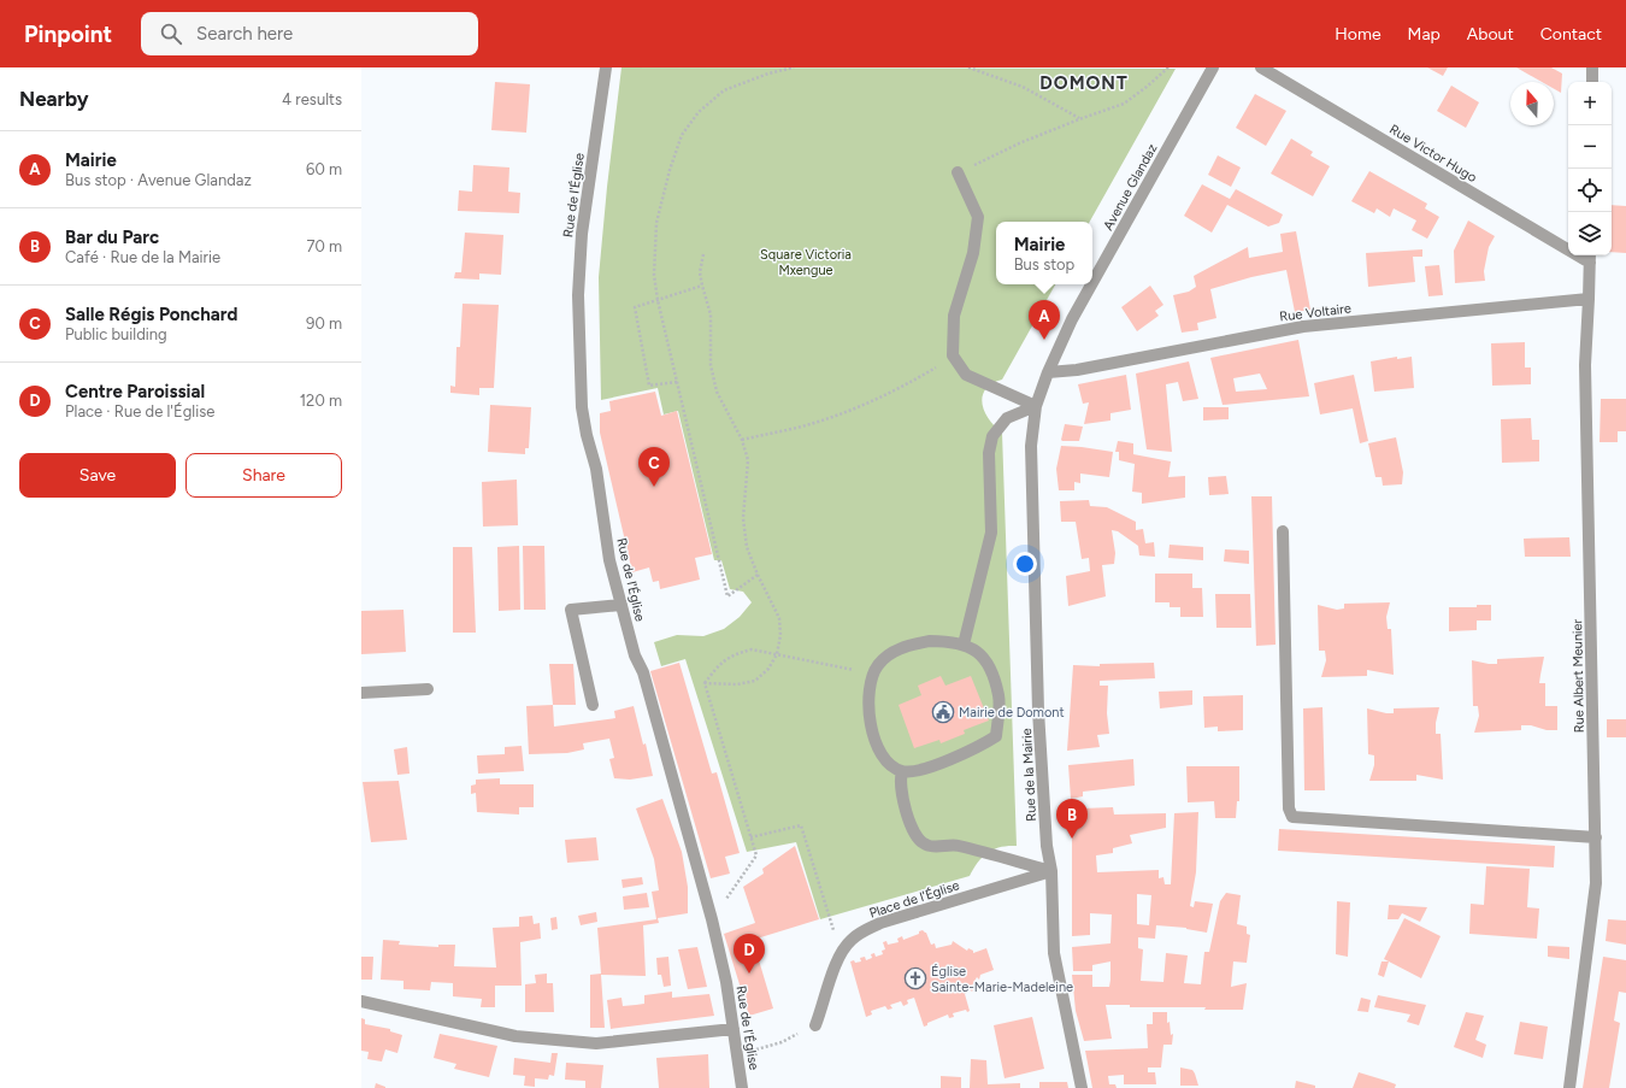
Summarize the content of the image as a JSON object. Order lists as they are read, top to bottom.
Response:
{
  "streets": {
    "street": [
      "Rue Victor Hugo",
      "Avenue Glandaz",
      "Rue de l'Église",
      "Rue Voltaire",
      "Rue Albert Meunier",
      "Rue de la Mairie",
      "Place de l'Église"
    ]
  },
  "crossings": [
    ["Rue Victor Hugo", "Rue Albert Meunier"],
    ["Avenue Glandaz", "Rue Voltaire"],
    ["Avenue Glandaz", "Rue de la Mairie"],
    ["Rue Voltaire", "Rue Albert Meunier"],
    ["Rue Voltaire", "Rue de la Mairie"],
    ["Rue de la Mairie", "Place de l'Église"]
  ],
  "districts": ["DOMONT"],
  "parks": ["Square Victoria Mxengue"],
  "places": {
    "public building": ["Mairie de Domont"],
    "church": ["Église Sainte-Marie-Madeleine"]
  },
  "north": "top",
  "page": {
    "header": "Pinpoint",
    "search": "Search here",
    "nav": [
      "Home",
      "Map",
      "About",
      "Contact"
    ],
    "heading": ["Nearby", "4 results"],
    "map_buttons": ["+", "−"],
    "list": [
      {
        "mark": "A",
        "name": "Mairie",
        "note": "Bus stop · Avenue Glandaz",
        "value": "60 m"
      },
      {
        "mark": "B",
        "name": "Bar du Parc",
        "note": "Café · Rue de la Mairie",
        "value": "70 m"
      },
      {
        "mark": "C",
        "name": "Salle Régis Ponchard",
        "note": "Public building",
        "value": "90 m"
      },
      {
        "mark": "D",
        "name": "Centre Paroissial",
        "note": "Place · Rue de l'Église",
        "value": "120 m"
      }
    ],
    "popup": ["Mairie", "Bus stop"],
    "pins": [
      "A",
      "C",
      "B",
      "D"
    ],
    "buttons": ["Save", "Share"]
  }
}
